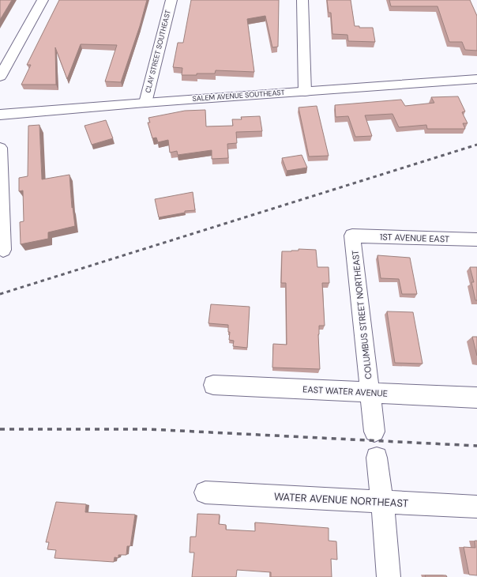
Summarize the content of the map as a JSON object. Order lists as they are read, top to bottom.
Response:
{
  "streets": {
    "street": [
      "CLAY STREET SOUTHEAST",
      "SALEM AVENUE SOUTHEAST",
      "1ST AVENUE EAST",
      "COLUMBUS STREET NORTHEAST",
      "EAST WATER AVENUE",
      "WATER AVENUE NORTHEAST"
    ]
  },
  "crossings": [
    ["CLAY STREET SOUTHEAST", "SALEM AVENUE SOUTHEAST"],
    ["1ST AVENUE EAST", "COLUMBUS STREET NORTHEAST"],
    ["COLUMBUS STREET NORTHEAST", "EAST WATER AVENUE"]
  ]
}
